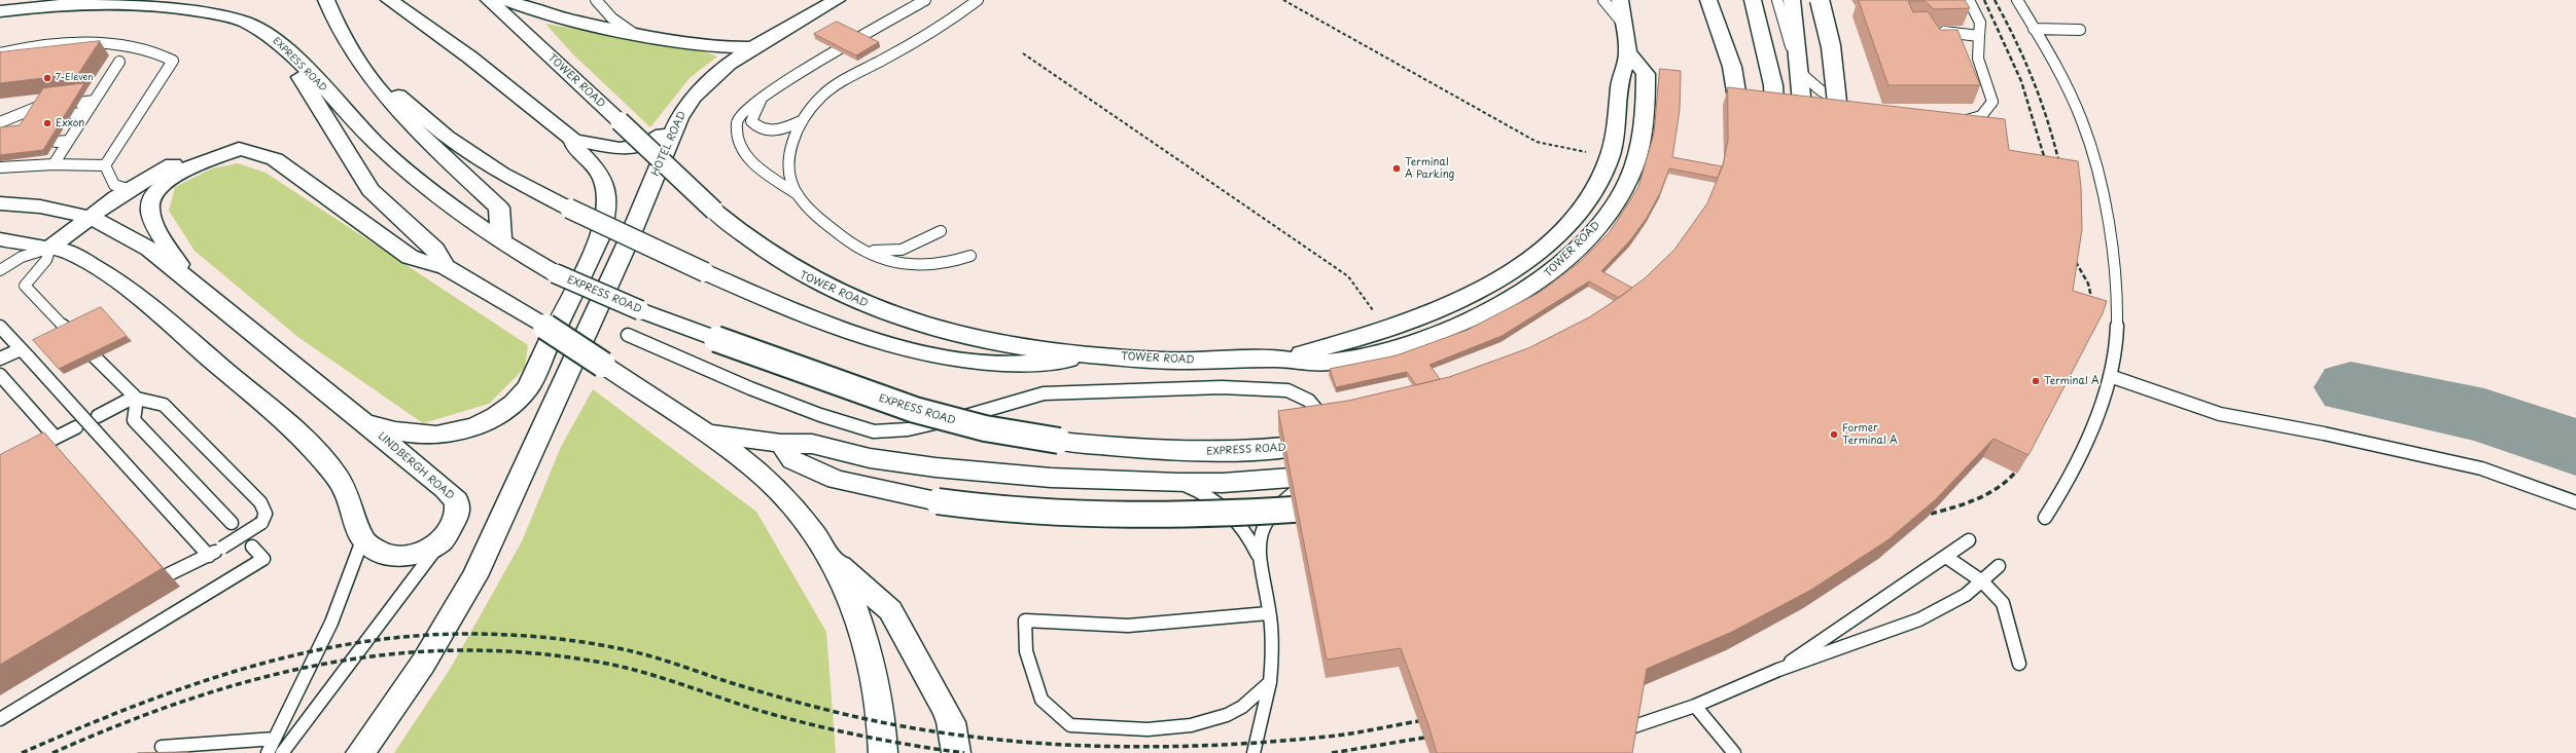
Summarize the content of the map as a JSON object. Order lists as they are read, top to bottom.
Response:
{
  "streets": {
    "street": [
      "EXPRESS ROAD",
      "TOWER ROAD",
      "HOTEL ROAD",
      "LINDBERGH ROAD"
    ]
  },
  "places": [
    "7-Eleven",
    "Exxon",
    "Terminal A Parking",
    "Terminal A",
    "Former Terminal A"
  ]
}
